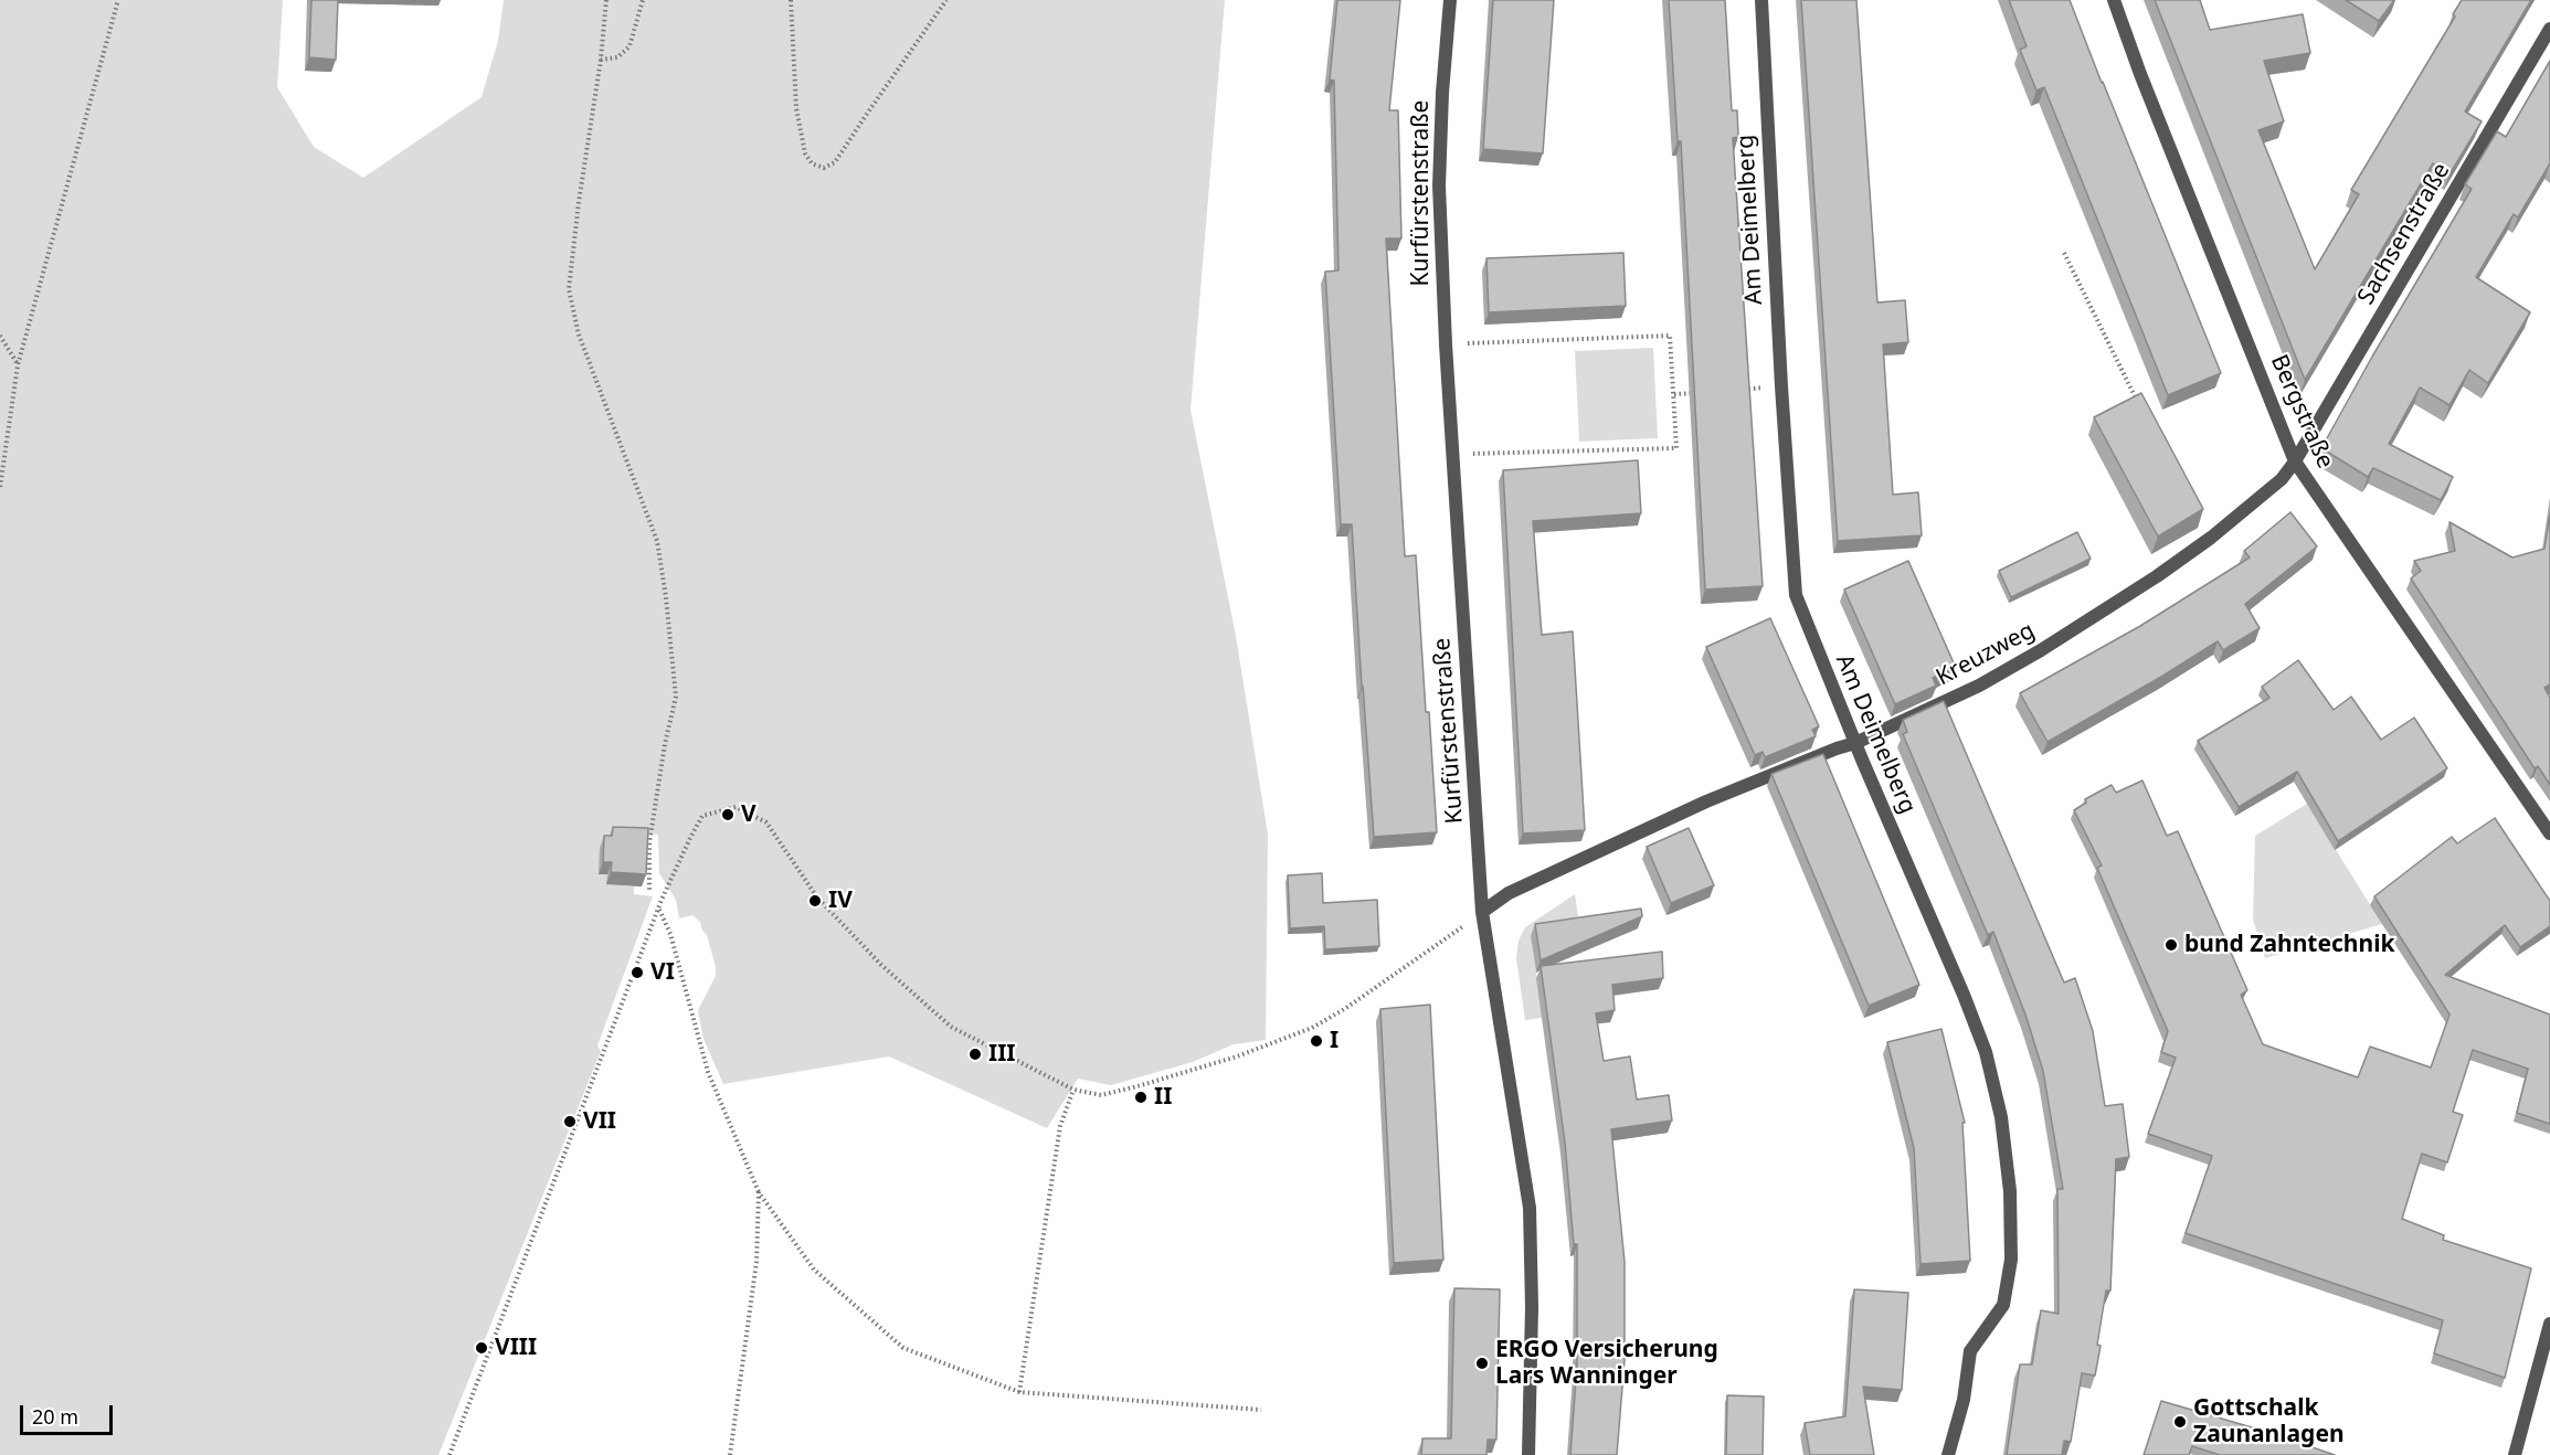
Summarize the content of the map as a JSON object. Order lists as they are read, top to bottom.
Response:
{
  "streets": {
    "street": [
      "Kurfürstenstraße",
      "Am Deimelberg",
      "Sachsenstraße",
      "Bergstraße",
      "Kreuzweg"
    ]
  },
  "crossings": [
    ["Kurfürstenstraße", "Kreuzweg"],
    ["Am Deimelberg", "Kreuzweg"],
    ["Sachsenstraße", "Bergstraße"],
    ["Sachsenstraße", "Kreuzweg"],
    ["Bergstraße", "Kreuzweg"]
  ],
  "places": [
    "V",
    "IV",
    "bund Zahntechnik",
    "VI",
    "I",
    "III",
    "II",
    "VII",
    "VIII",
    "ERGO Versicherung Lars Wanninger",
    "Gottschalk Zaunanlagen"
  ],
  "scale_bar": "20 m"
}
